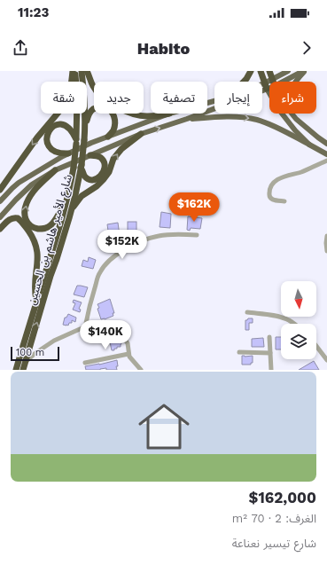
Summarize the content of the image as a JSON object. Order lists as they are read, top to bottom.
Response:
{
  "streets": {
    "highway": ["شارع الأمير هاشم بن الحسين"]
  },
  "scale_bar": "100 m",
  "north": "bottom",
  "page": {
    "status": "11:23",
    "header": "Habito",
    "chip": [
      "شراء",
      "إيجار",
      "تصفية",
      "جديد",
      "شقة"
    ],
    "price": ["$162K", "$152K", "$140K"],
    "scale": "100 m",
    "list": [
      {
        "name": "$162,000",
        "note": "الغرف: 2 · 70 m² · شارع تيسير نعناعة"
      }
    ]
  }
}
